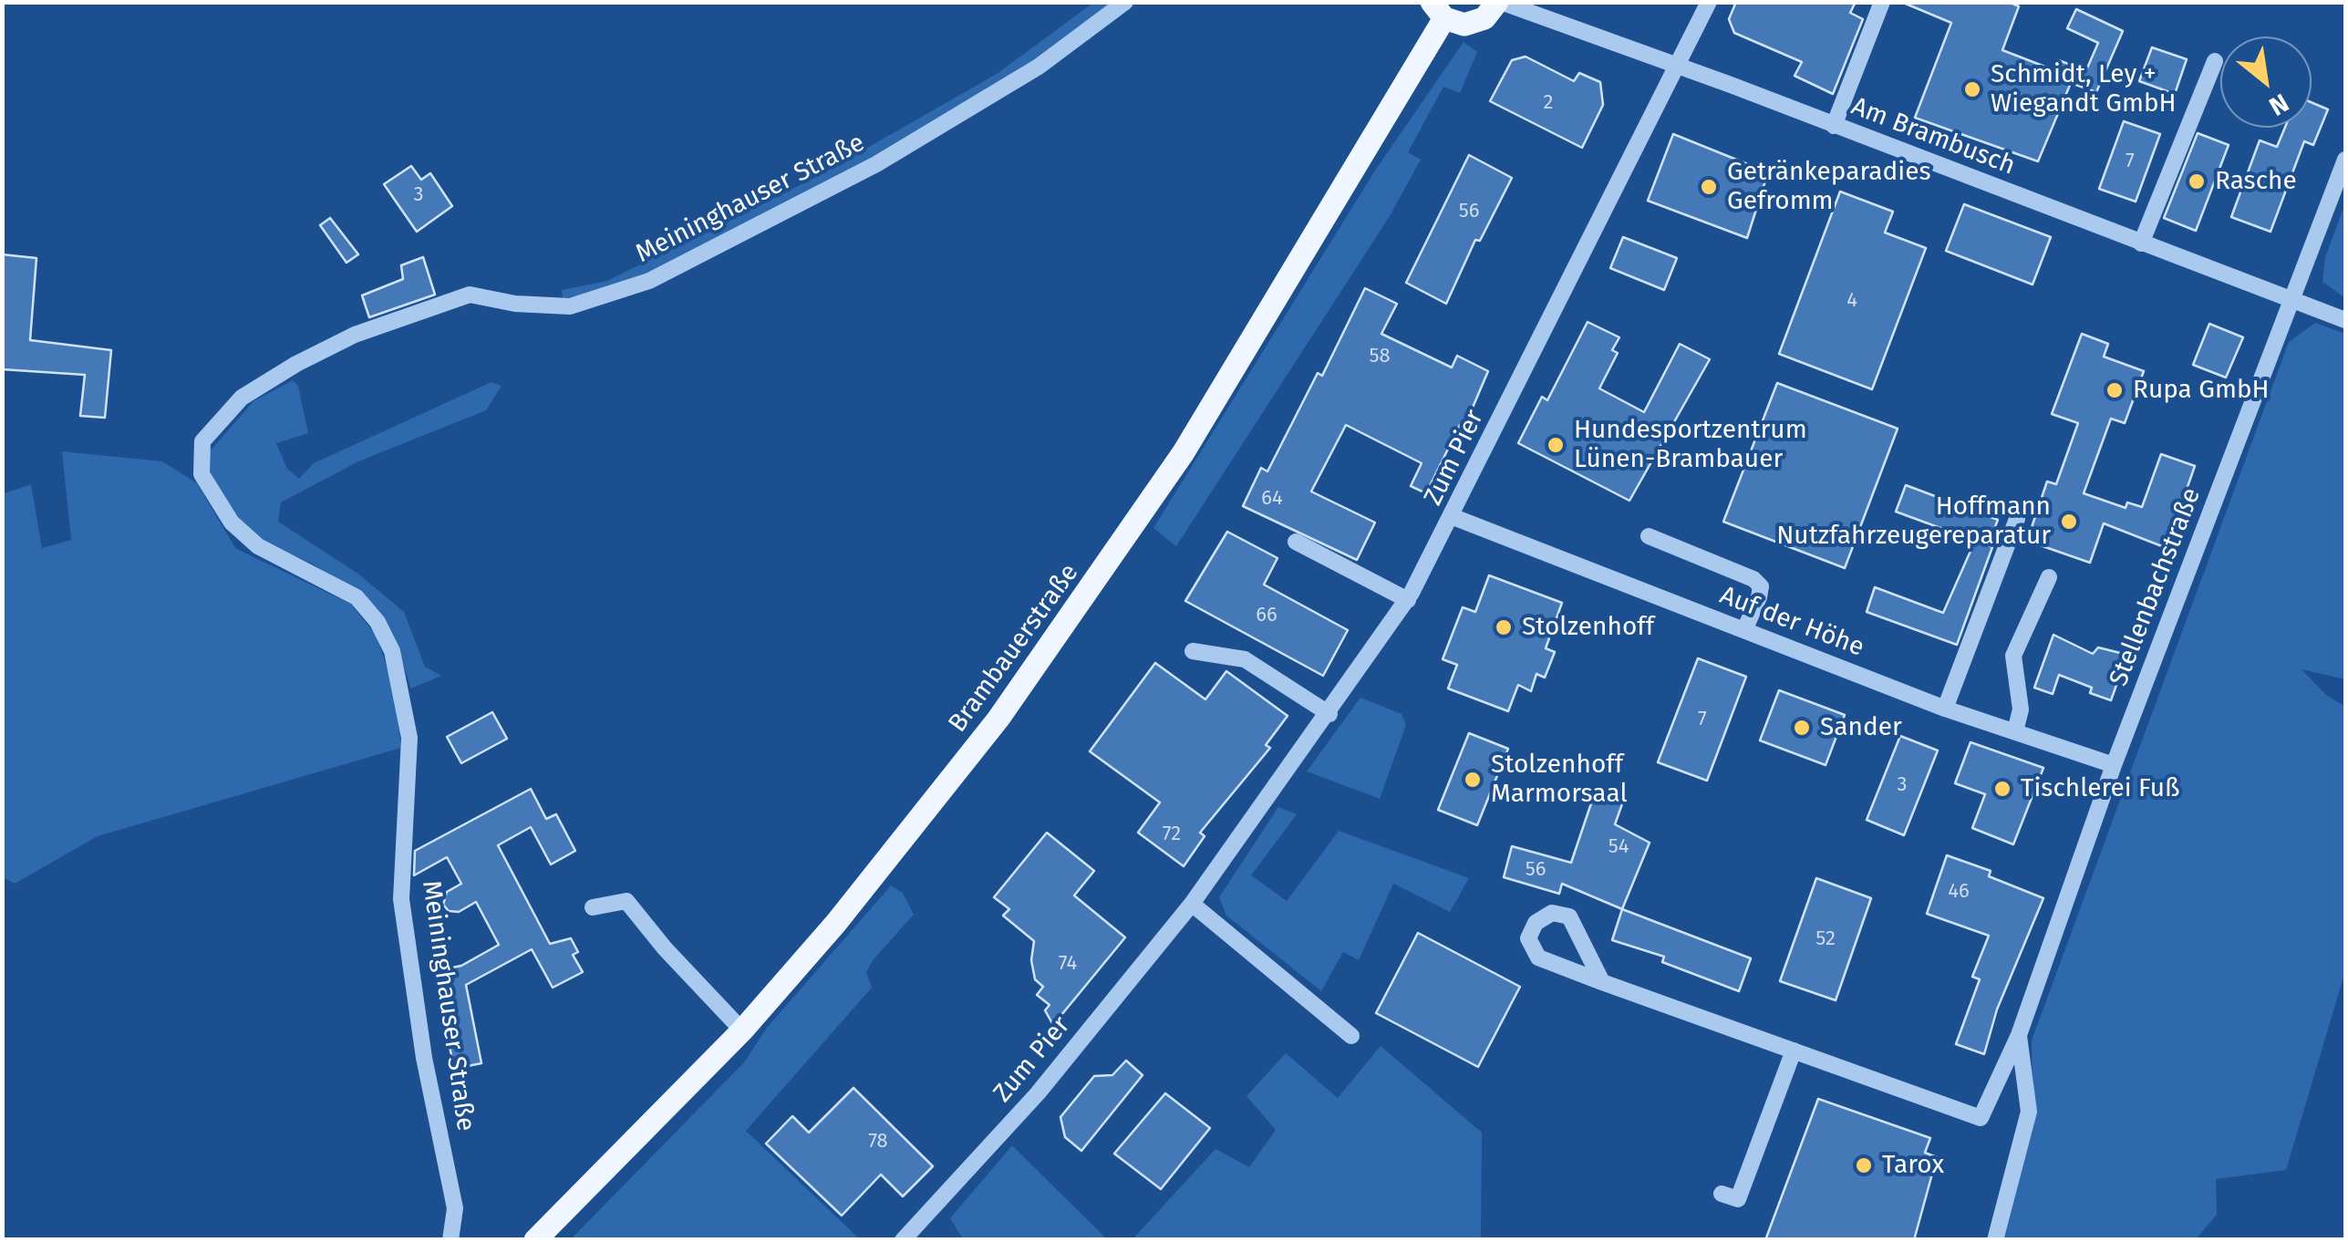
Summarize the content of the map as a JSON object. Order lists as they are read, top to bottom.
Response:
{
  "streets": {
    "main road": ["Brambauerstraße"],
    "street": [
      "Am Brambusch",
      "Meininghauser Straße",
      "Zum Pier",
      "Stellenbachstraße",
      "Auf der Höhe"
    ]
  },
  "crossings": [
    ["Am Brambusch", "Zum Pier"],
    ["Am Brambusch", "Stellenbachstraße"],
    ["Zum Pier", "Auf der Höhe"],
    ["Stellenbachstraße", "Auf der Höhe"]
  ],
  "places": [
    "Schmidt, Ley + Wiegandt GmbH",
    "Rasche",
    "Getränkeparadies Gefromm",
    "Rupa GmbH",
    "Hundesportzentrum Lünen-Brambauer",
    "Hoffmann Nutzfahrzeugereparatur",
    "Stolzenhoff",
    "Sander",
    "Stolzenhoff Marmorsaal",
    "Tischlerei Fuß",
    "Tarox"
  ],
  "house_numbers": [
    "2",
    "7",
    "3",
    "56",
    "4",
    "58",
    "64",
    "66",
    "7",
    "3",
    "72",
    "54",
    "56",
    "46",
    "52",
    "74",
    "78"
  ],
  "north": "bottom right"
}
